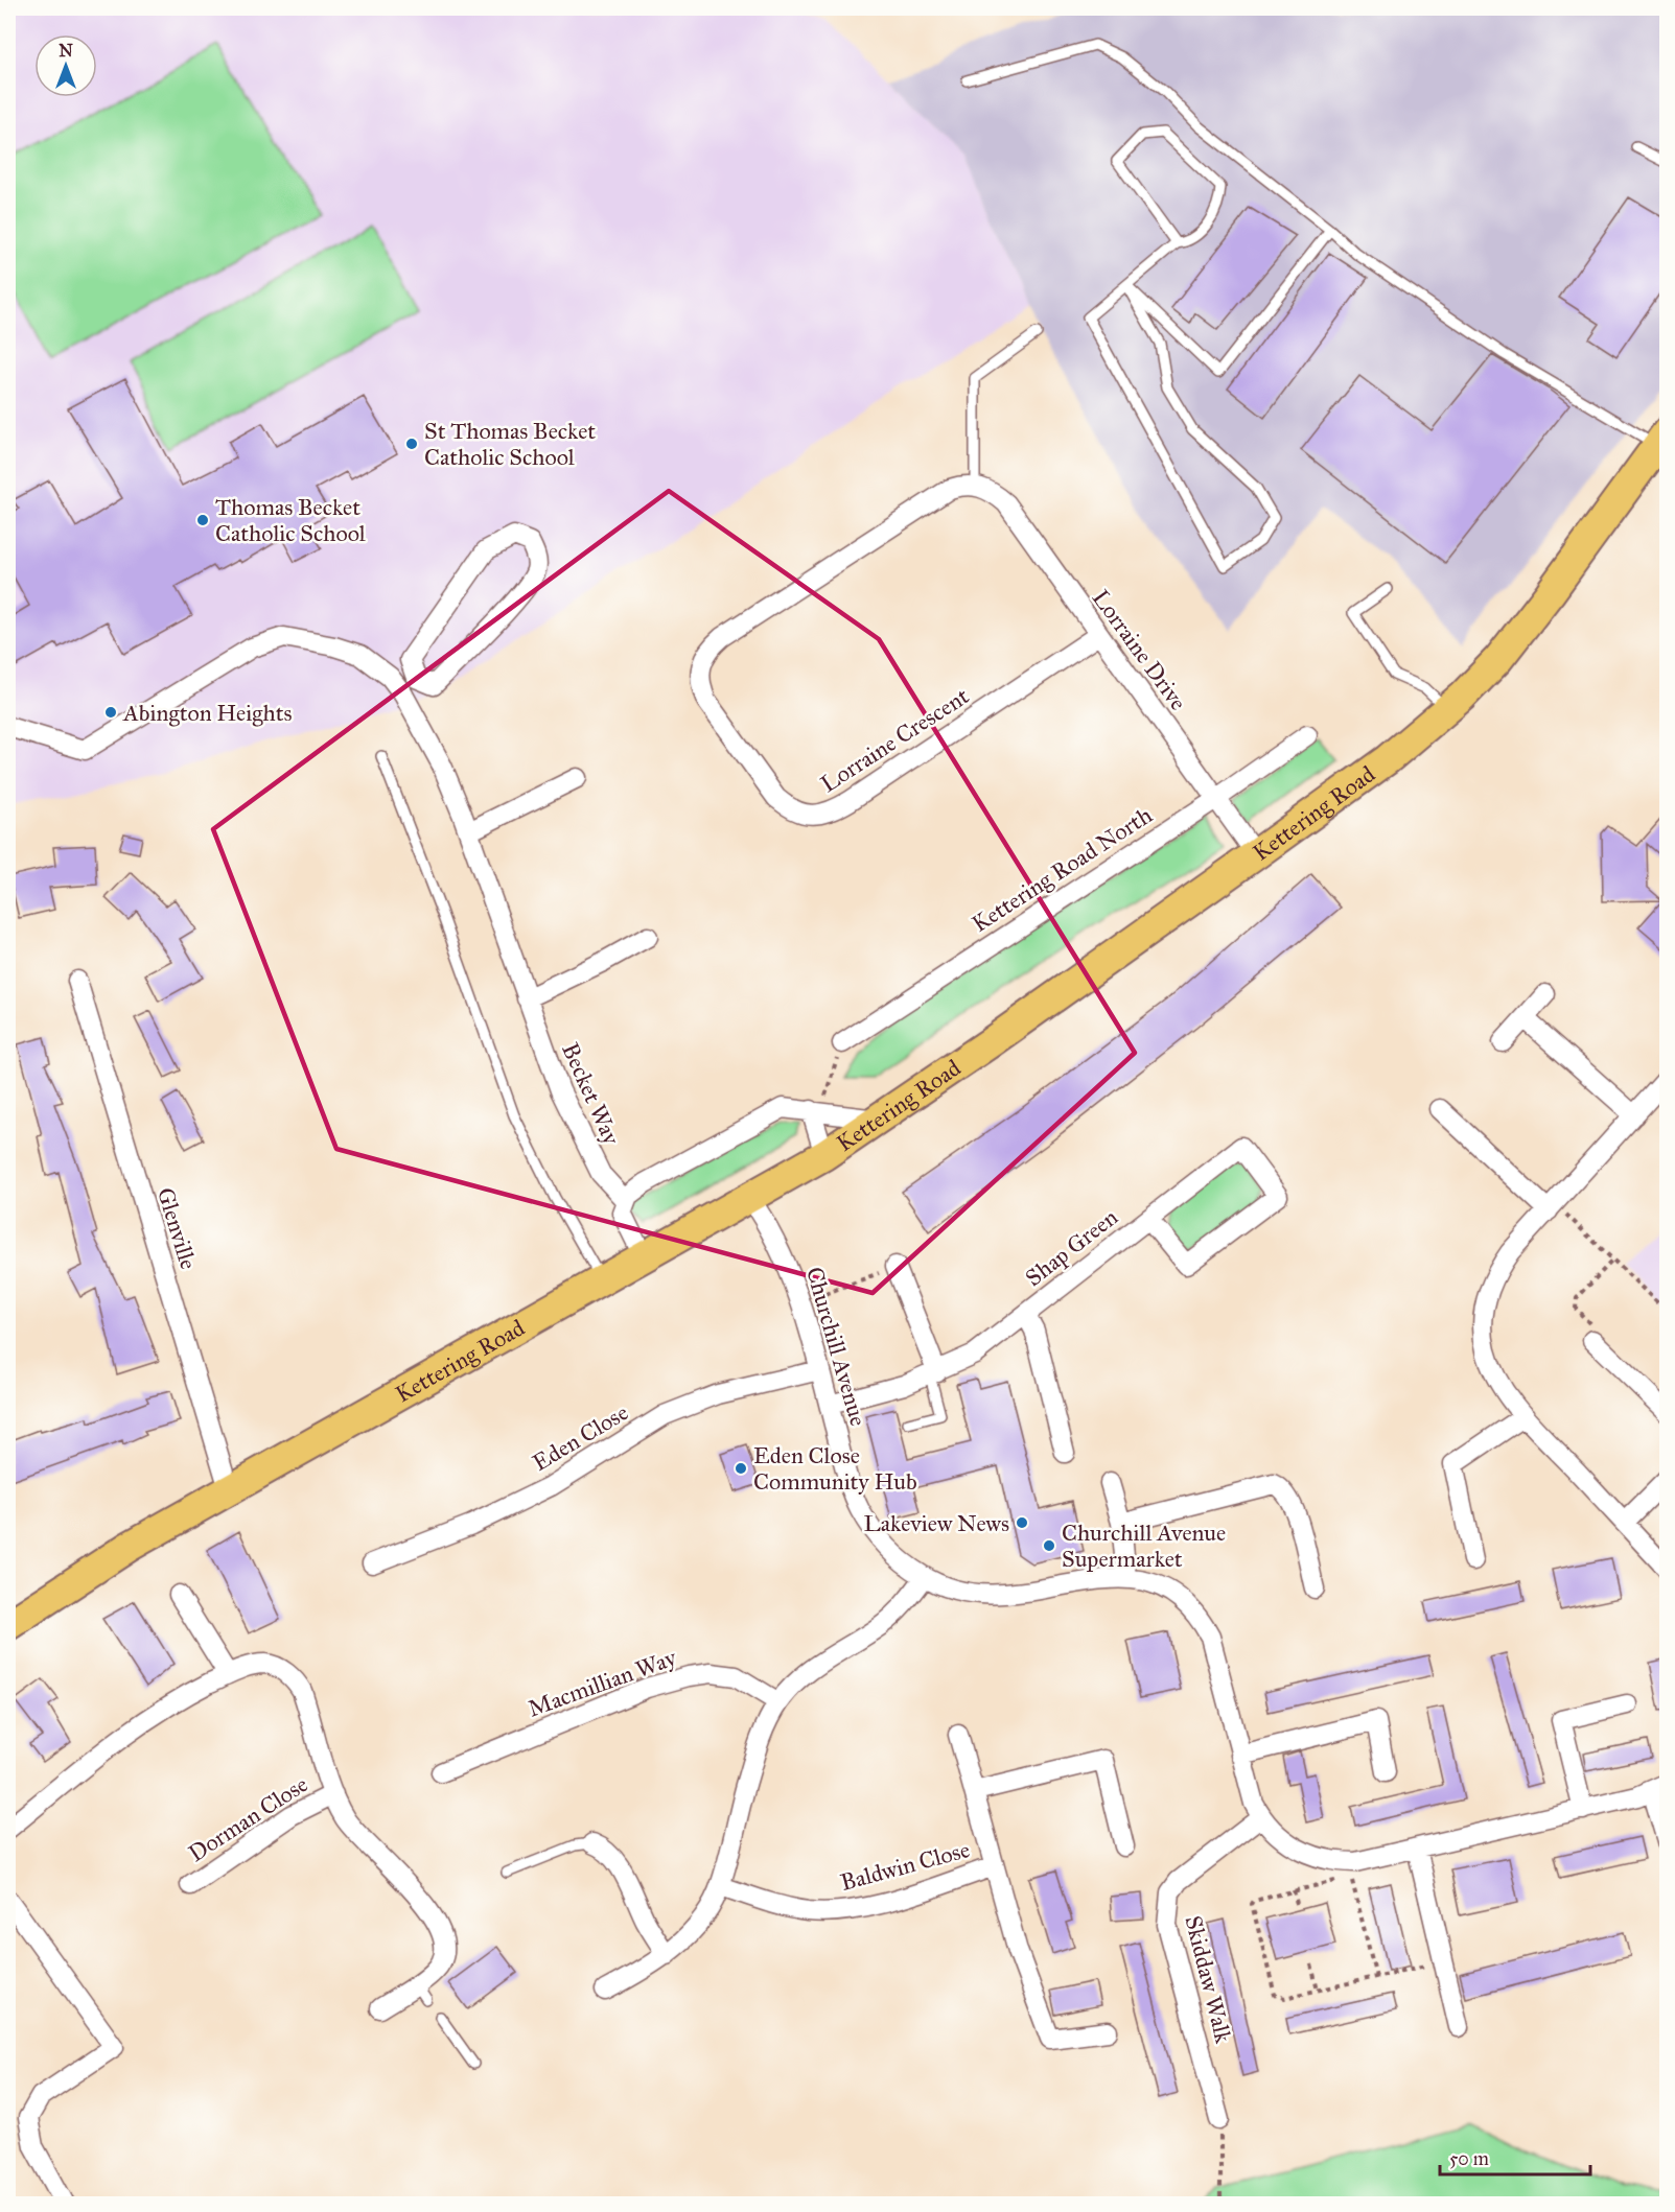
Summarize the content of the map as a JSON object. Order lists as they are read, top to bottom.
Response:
{
  "streets": {
    "main road": ["Kettering Road"],
    "street": [
      "Lorraine Drive",
      "Lorraine Crescent",
      "Kettering Road North",
      "Becket Way",
      "Glenville",
      "Shap Green",
      "Churchill Avenue",
      "Eden Close",
      "Macmillian Way",
      "Dorman Close",
      "Baldwin Close",
      "Skiddaw Walk"
    ]
  },
  "crossings": [
    ["Lorraine Drive", "Lorraine Crescent"],
    ["Lorraine Drive", "Kettering Road"],
    ["Lorraine Drive", "Kettering Road North"],
    ["Kettering Road", "Glenville"],
    ["Kettering Road", "Churchill Avenue"],
    ["Shap Green", "Churchill Avenue"],
    ["Churchill Avenue", "Eden Close"],
    ["Churchill Avenue", "Skiddaw Walk"]
  ],
  "places": [
    "St Thomas Becket Catholic School",
    "Thomas Becket Catholic School",
    "Abington Heights",
    "Eden Close Community Hub",
    "Lakeview News",
    "Churchill Avenue Supermarket"
  ],
  "scale_bar": "50 m",
  "north": "top"
}
